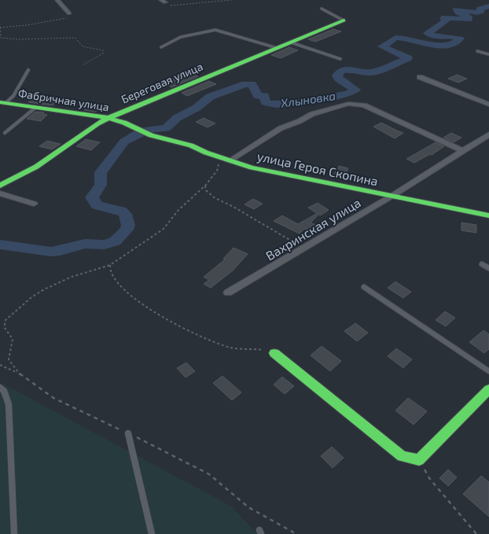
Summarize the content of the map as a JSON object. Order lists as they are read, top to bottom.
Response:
{
  "streets": {
    "street": [
      "Береговая улица",
      "Фабричная улица",
      "улица Героя Скопина",
      "Вахринская улица"
    ]
  },
  "crossings": [
    ["Береговая улица", "Фабричная улица"],
    ["Фабричная улица", "улица Героя Скопина"],
    ["улица Героя Скопина", "Вахринская улица"]
  ],
  "water": ["Хлыновка"]
}
